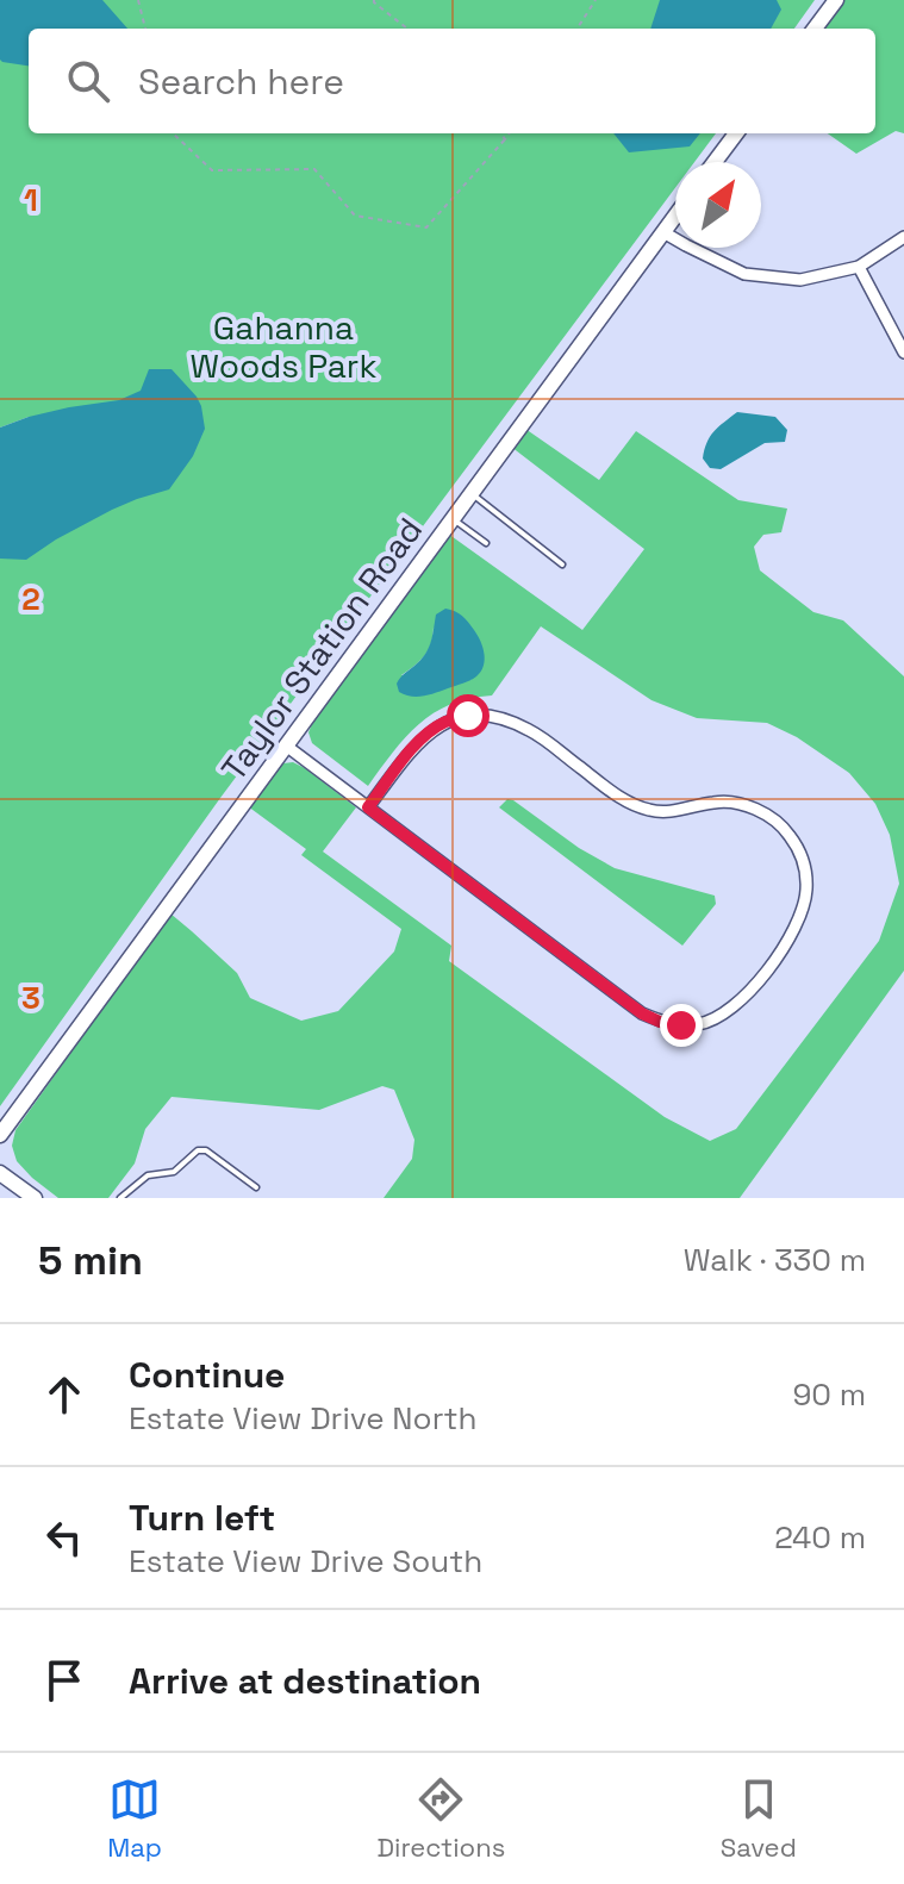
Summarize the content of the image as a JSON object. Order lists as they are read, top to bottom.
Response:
{
  "streets": {
    "main road": ["Taylor Station Road"]
  },
  "parks": ["Gahanna Woods Park"],
  "north": "top right",
  "page": {
    "search": "Search here",
    "heading": ["5 min", "Walk · 330 m"],
    "list": [
      ["Continue", "Estate View Drive North", "90 m"],
      ["Turn left", "Estate View Drive South", "240 m"],
      "Arrive at destination"
    ],
    "nav": ["Map", "Directions", "Saved"]
  },
  "grid": {
    "rows": ["1", "2", "3"]
  }
}
